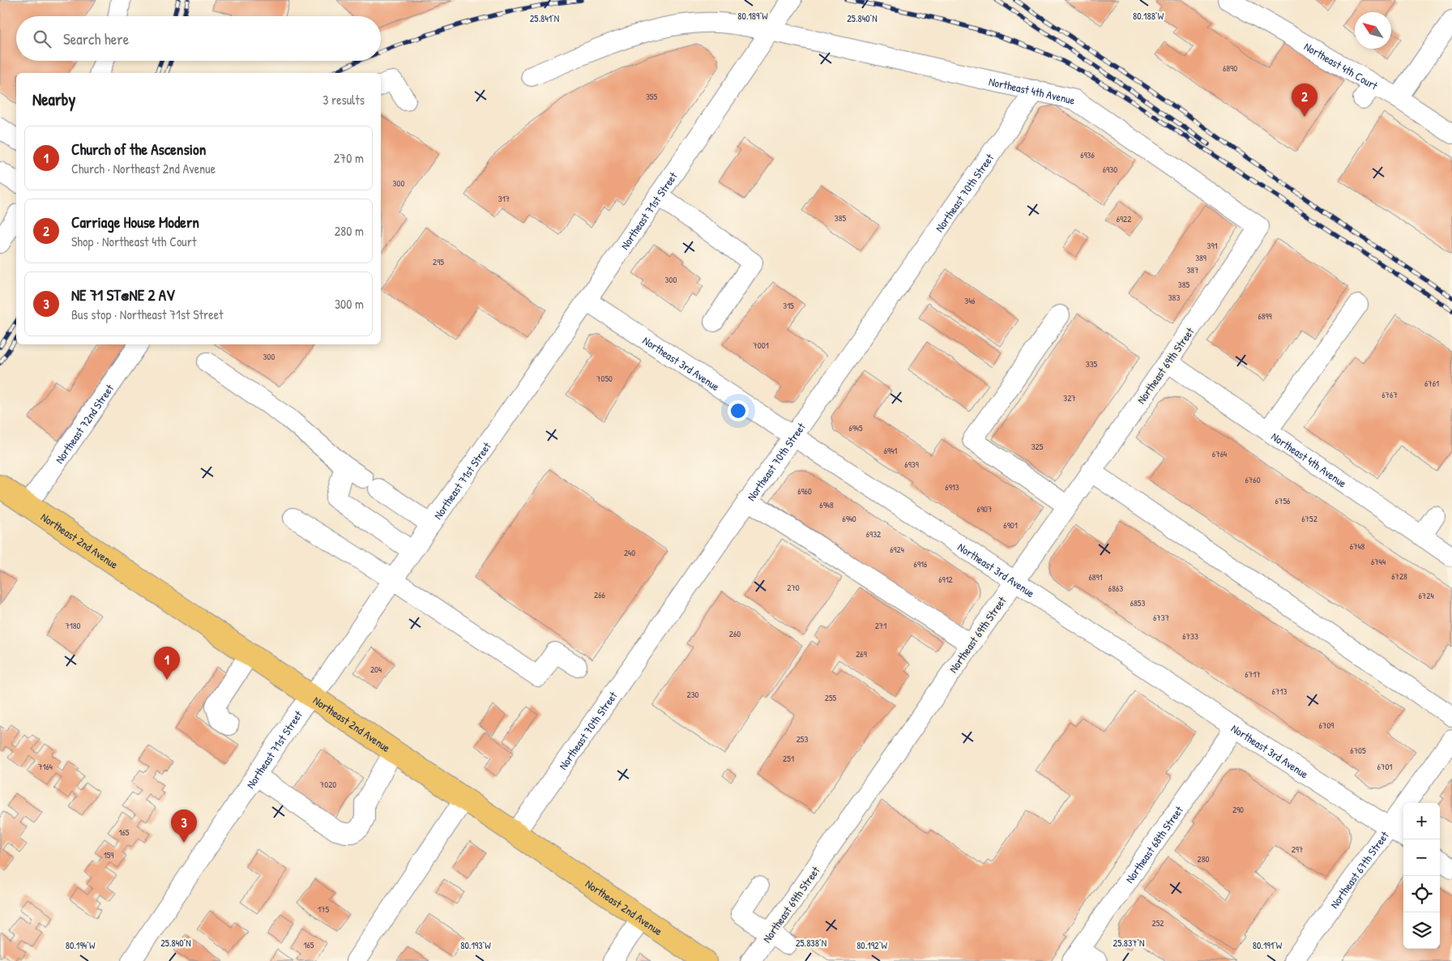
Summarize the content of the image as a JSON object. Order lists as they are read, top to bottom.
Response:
{
  "streets": {
    "main road": ["Northeast 2nd Avenue"],
    "street": [
      "Northeast 4th Court",
      "Northeast 4th Avenue",
      "Northeast 70th Street",
      "Northeast 71st Street",
      "Northeast 3rd Avenue",
      "Northeast 69th Street",
      "Northeast 72nd Street",
      "Northeast 68th Street",
      "Northeast 67th Street"
    ]
  },
  "crossings": [
    ["Northeast 4th Avenue", "Northeast 70th Street"],
    ["Northeast 4th Avenue", "Northeast 71st Street"],
    ["Northeast 4th Avenue", "Northeast 69th Street"],
    ["Northeast 70th Street", "Northeast 3rd Avenue"],
    ["Northeast 70th Street", "Northeast 2nd Avenue"],
    ["Northeast 71st Street", "Northeast 3rd Avenue"],
    ["Northeast 71st Street", "Northeast 2nd Avenue"],
    ["Northeast 3rd Avenue", "Northeast 69th Street"],
    ["Northeast 3rd Avenue", "Northeast 68th Street"],
    ["Northeast 3rd Avenue", "Northeast 67th Street"],
    ["Northeast 72nd Street", "Northeast 2nd Avenue"]
  ],
  "house_numbers": [
    "6890",
    "355",
    "6936",
    "6930",
    "300",
    "317",
    "385",
    "6922",
    "391",
    "389",
    "295",
    "387",
    "300",
    "385",
    "383",
    "346",
    "315",
    "6899",
    "7001",
    "300",
    "335",
    "7050",
    "6761",
    "6767",
    "327",
    "6945",
    "325",
    "6941",
    "6764",
    "6939",
    "6760",
    "6913",
    "6960",
    "6756",
    "6948",
    "6907",
    "6940",
    "6752",
    "6901",
    "6932",
    "6748",
    "6924",
    "240",
    "6744",
    "6916",
    "6728",
    "6891",
    "6912",
    "270",
    "6863",
    "266",
    "6724",
    "6853",
    "6737",
    "7180",
    "271",
    "260",
    "6733",
    "269",
    "204",
    "6717",
    "6713",
    "230",
    "255",
    "6709",
    "253",
    "6705",
    "251",
    "7164",
    "6701",
    "7020",
    "290",
    "165",
    "297",
    "159",
    "280",
    "175",
    "252",
    "165"
  ],
  "north": "top left",
  "page": {
    "search": "Search here",
    "heading": ["Nearby", "3 results"],
    "pins": ["2", "1", "3"],
    "list": [
      {
        "mark": "1",
        "name": "Church of the Ascension",
        "note": "Church · Northeast 2nd Avenue",
        "value": "270 m"
      },
      {
        "mark": "2",
        "name": "Carriage House Modern",
        "note": "Shop · Northeast 4th Court",
        "value": "280 m"
      },
      {
        "mark": "3",
        "name": "NE 71 ST@NE 2 AV",
        "note": "Bus stop · Northeast 71st Street",
        "value": "300 m"
      }
    ],
    "map_buttons": ["+", "−"]
  },
  "coordinates": [
    "80.188°W",
    "80.189°W",
    "25.841°N",
    "25.840°N",
    "25.838°N",
    "25.837°N",
    "80.194°W",
    "80.193°W",
    "80.192°W",
    "80.191°W"
  ]
}
